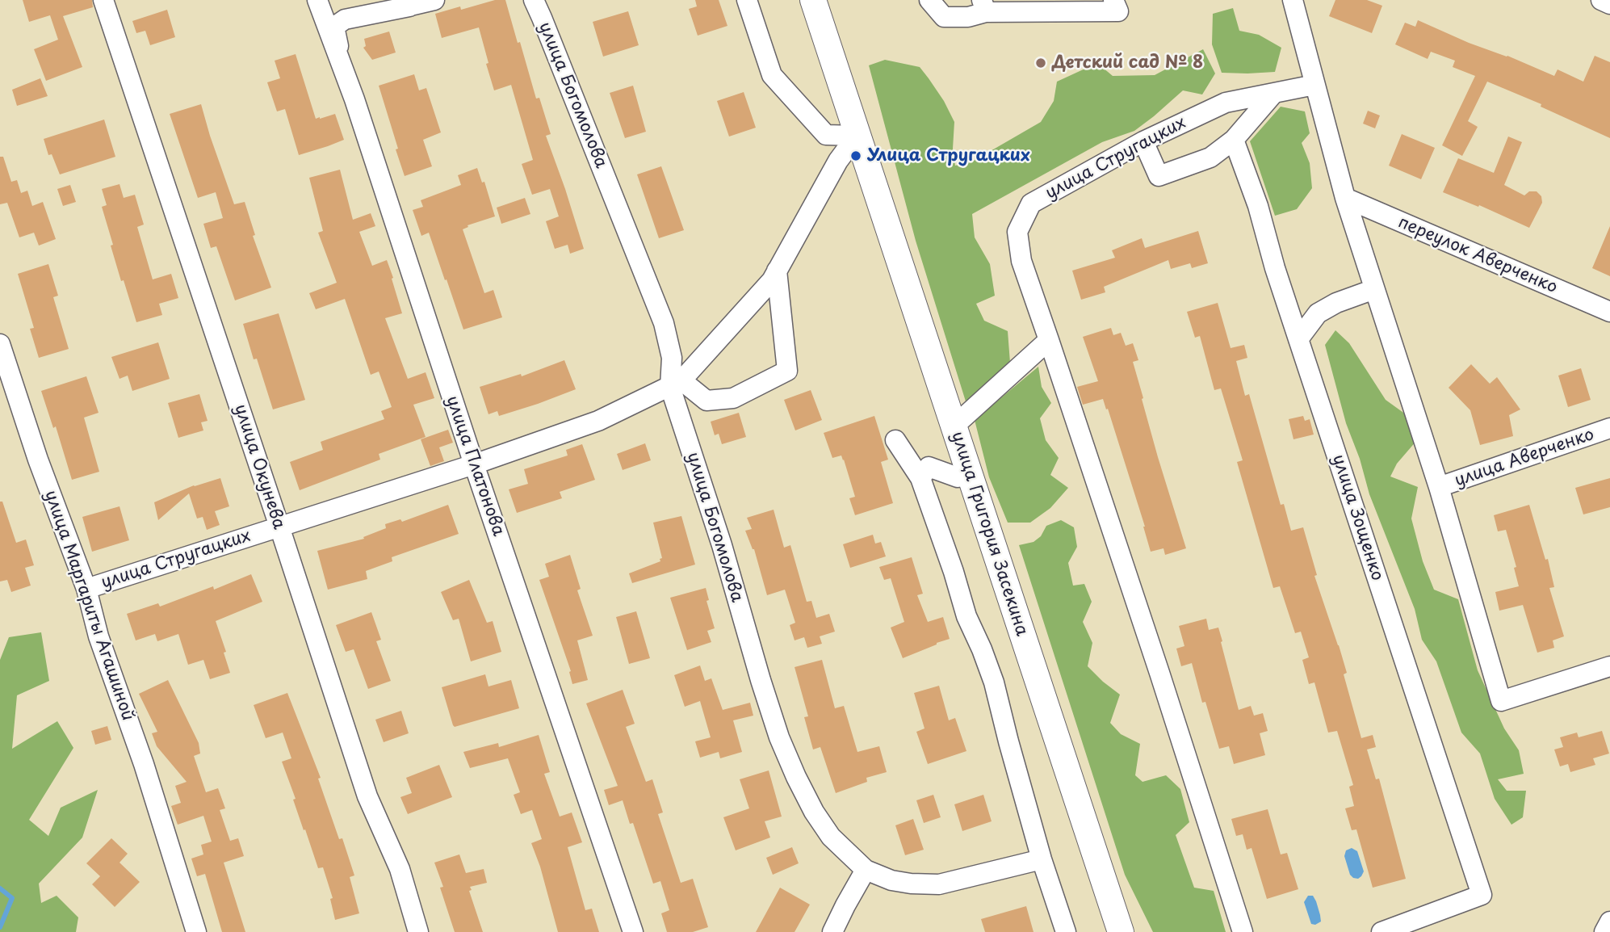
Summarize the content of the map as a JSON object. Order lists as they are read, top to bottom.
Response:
{
  "streets": {
    "main road": ["улица Григория Засекина"],
    "street": [
      "улица Богомолова",
      "улица Стругацких",
      "переулок Аверченко",
      "улица Аверченко",
      "улица Платонова",
      "улица Окунева",
      "улица Зощенко",
      "улица Маргариты Агашиной"
    ]
  },
  "crossings": [
    ["улица Богомолова", "улица Стругацких"],
    ["улица Стругацких", "улица Платонова"],
    ["улица Стругацких", "улица Окунева"],
    ["улица Стругацких", "улица Григория Засекина"],
    ["улица Стругацких", "улица Маргариты Агашиной"]
  ],
  "places": ["Детский сад № 8", "Улица Стругацких"]
}
